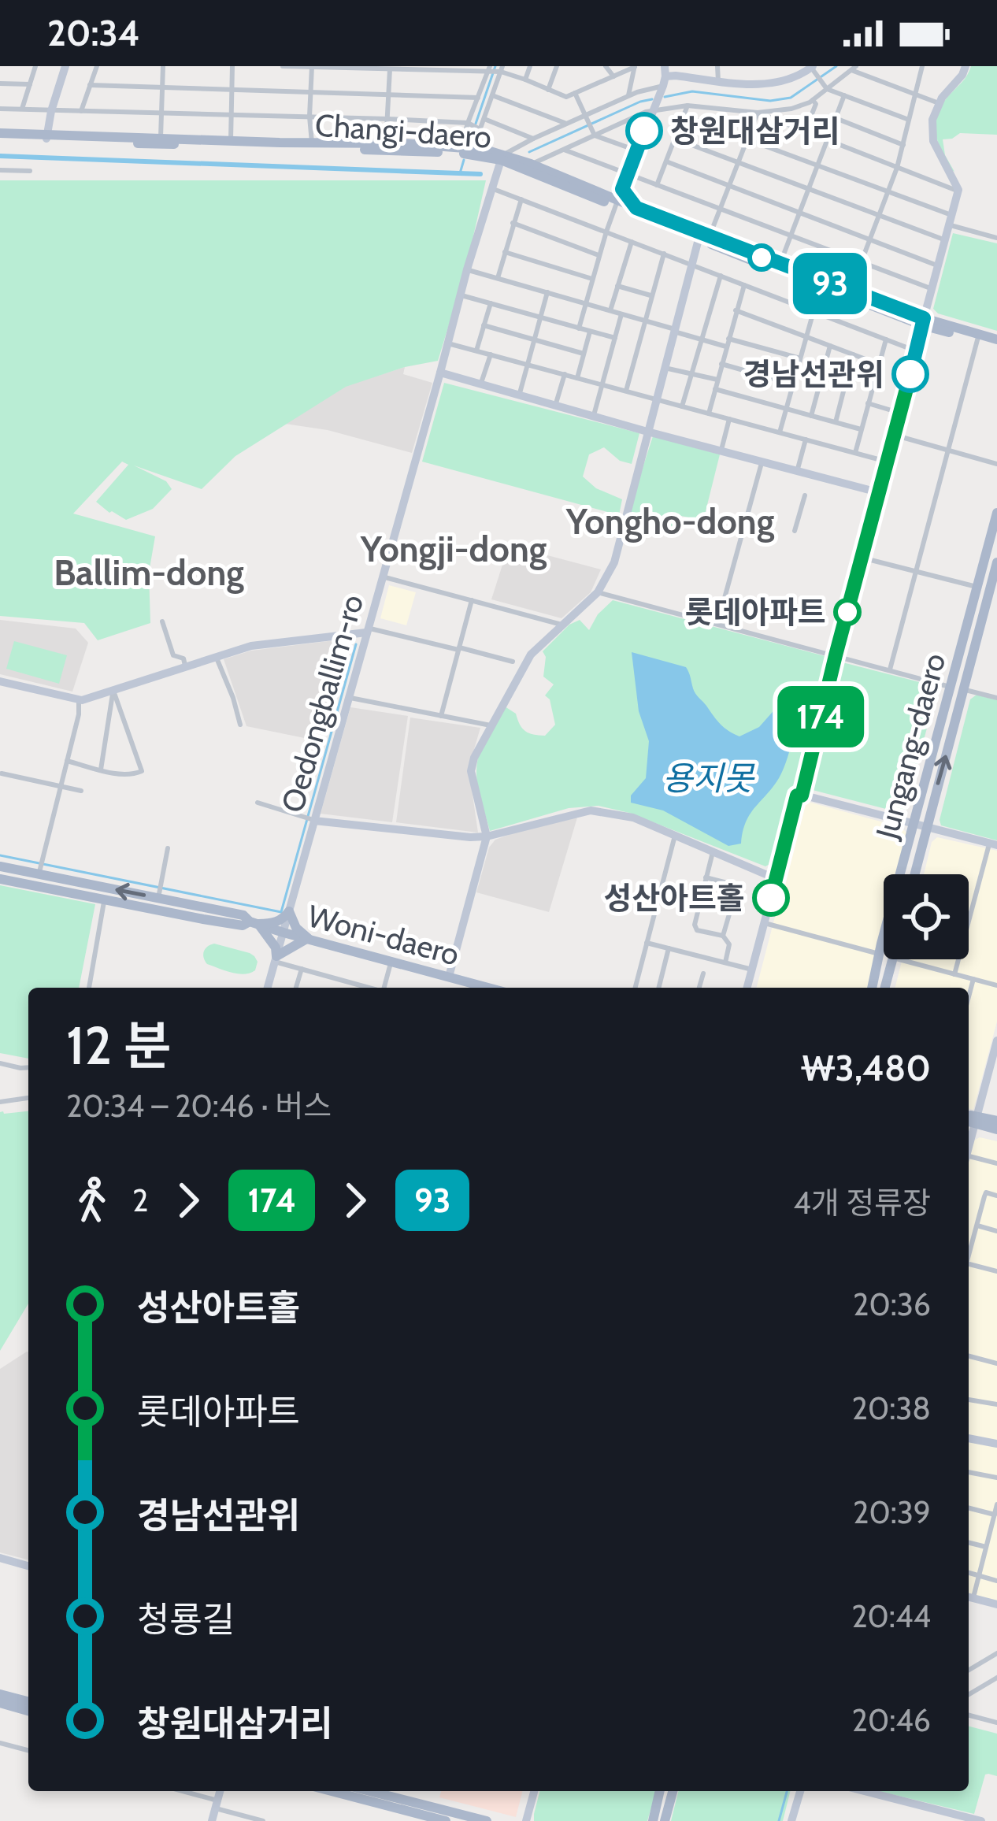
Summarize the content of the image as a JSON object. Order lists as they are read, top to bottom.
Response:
{
  "streets": {
    "main road": ["Changi-daero", "Jungang-daero", "Woni-daero"],
    "street": ["Oedongballim-ro"]
  },
  "crossings": [
    ["Changi-daero", "Oedongballim-ro"],
    ["Oedongballim-ro", "Woni-daero"]
  ],
  "districts": ["Yongho-dong", "Yongji-dong", "Ballim-dong"],
  "water": ["용지못"],
  "places": [
    "창원대삼거리",
    "경남선관위",
    "롯데아파트",
    "성산아트홀"
  ],
  "lines": ["bus line 93", "bus line 174"],
  "page": {
    "status": "20:34",
    "on_map": ["174", "93"],
    "heading": ["12 분", "20:34 – 20:46 · 버스", "₩3,480"],
    "legs": [
      "2",
      "174",
      "93",
      "4개 정류장"
    ],
    "list": [
      {
        "name": "성산아트홀",
        "value": "20:36"
      },
      {
        "name": "롯데아파트",
        "value": "20:38"
      },
      {
        "name": "경남선관위",
        "value": "20:39"
      },
      {
        "name": "청룡길",
        "value": "20:44"
      },
      {
        "name": "창원대삼거리",
        "value": "20:46"
      }
    ]
  }
}
